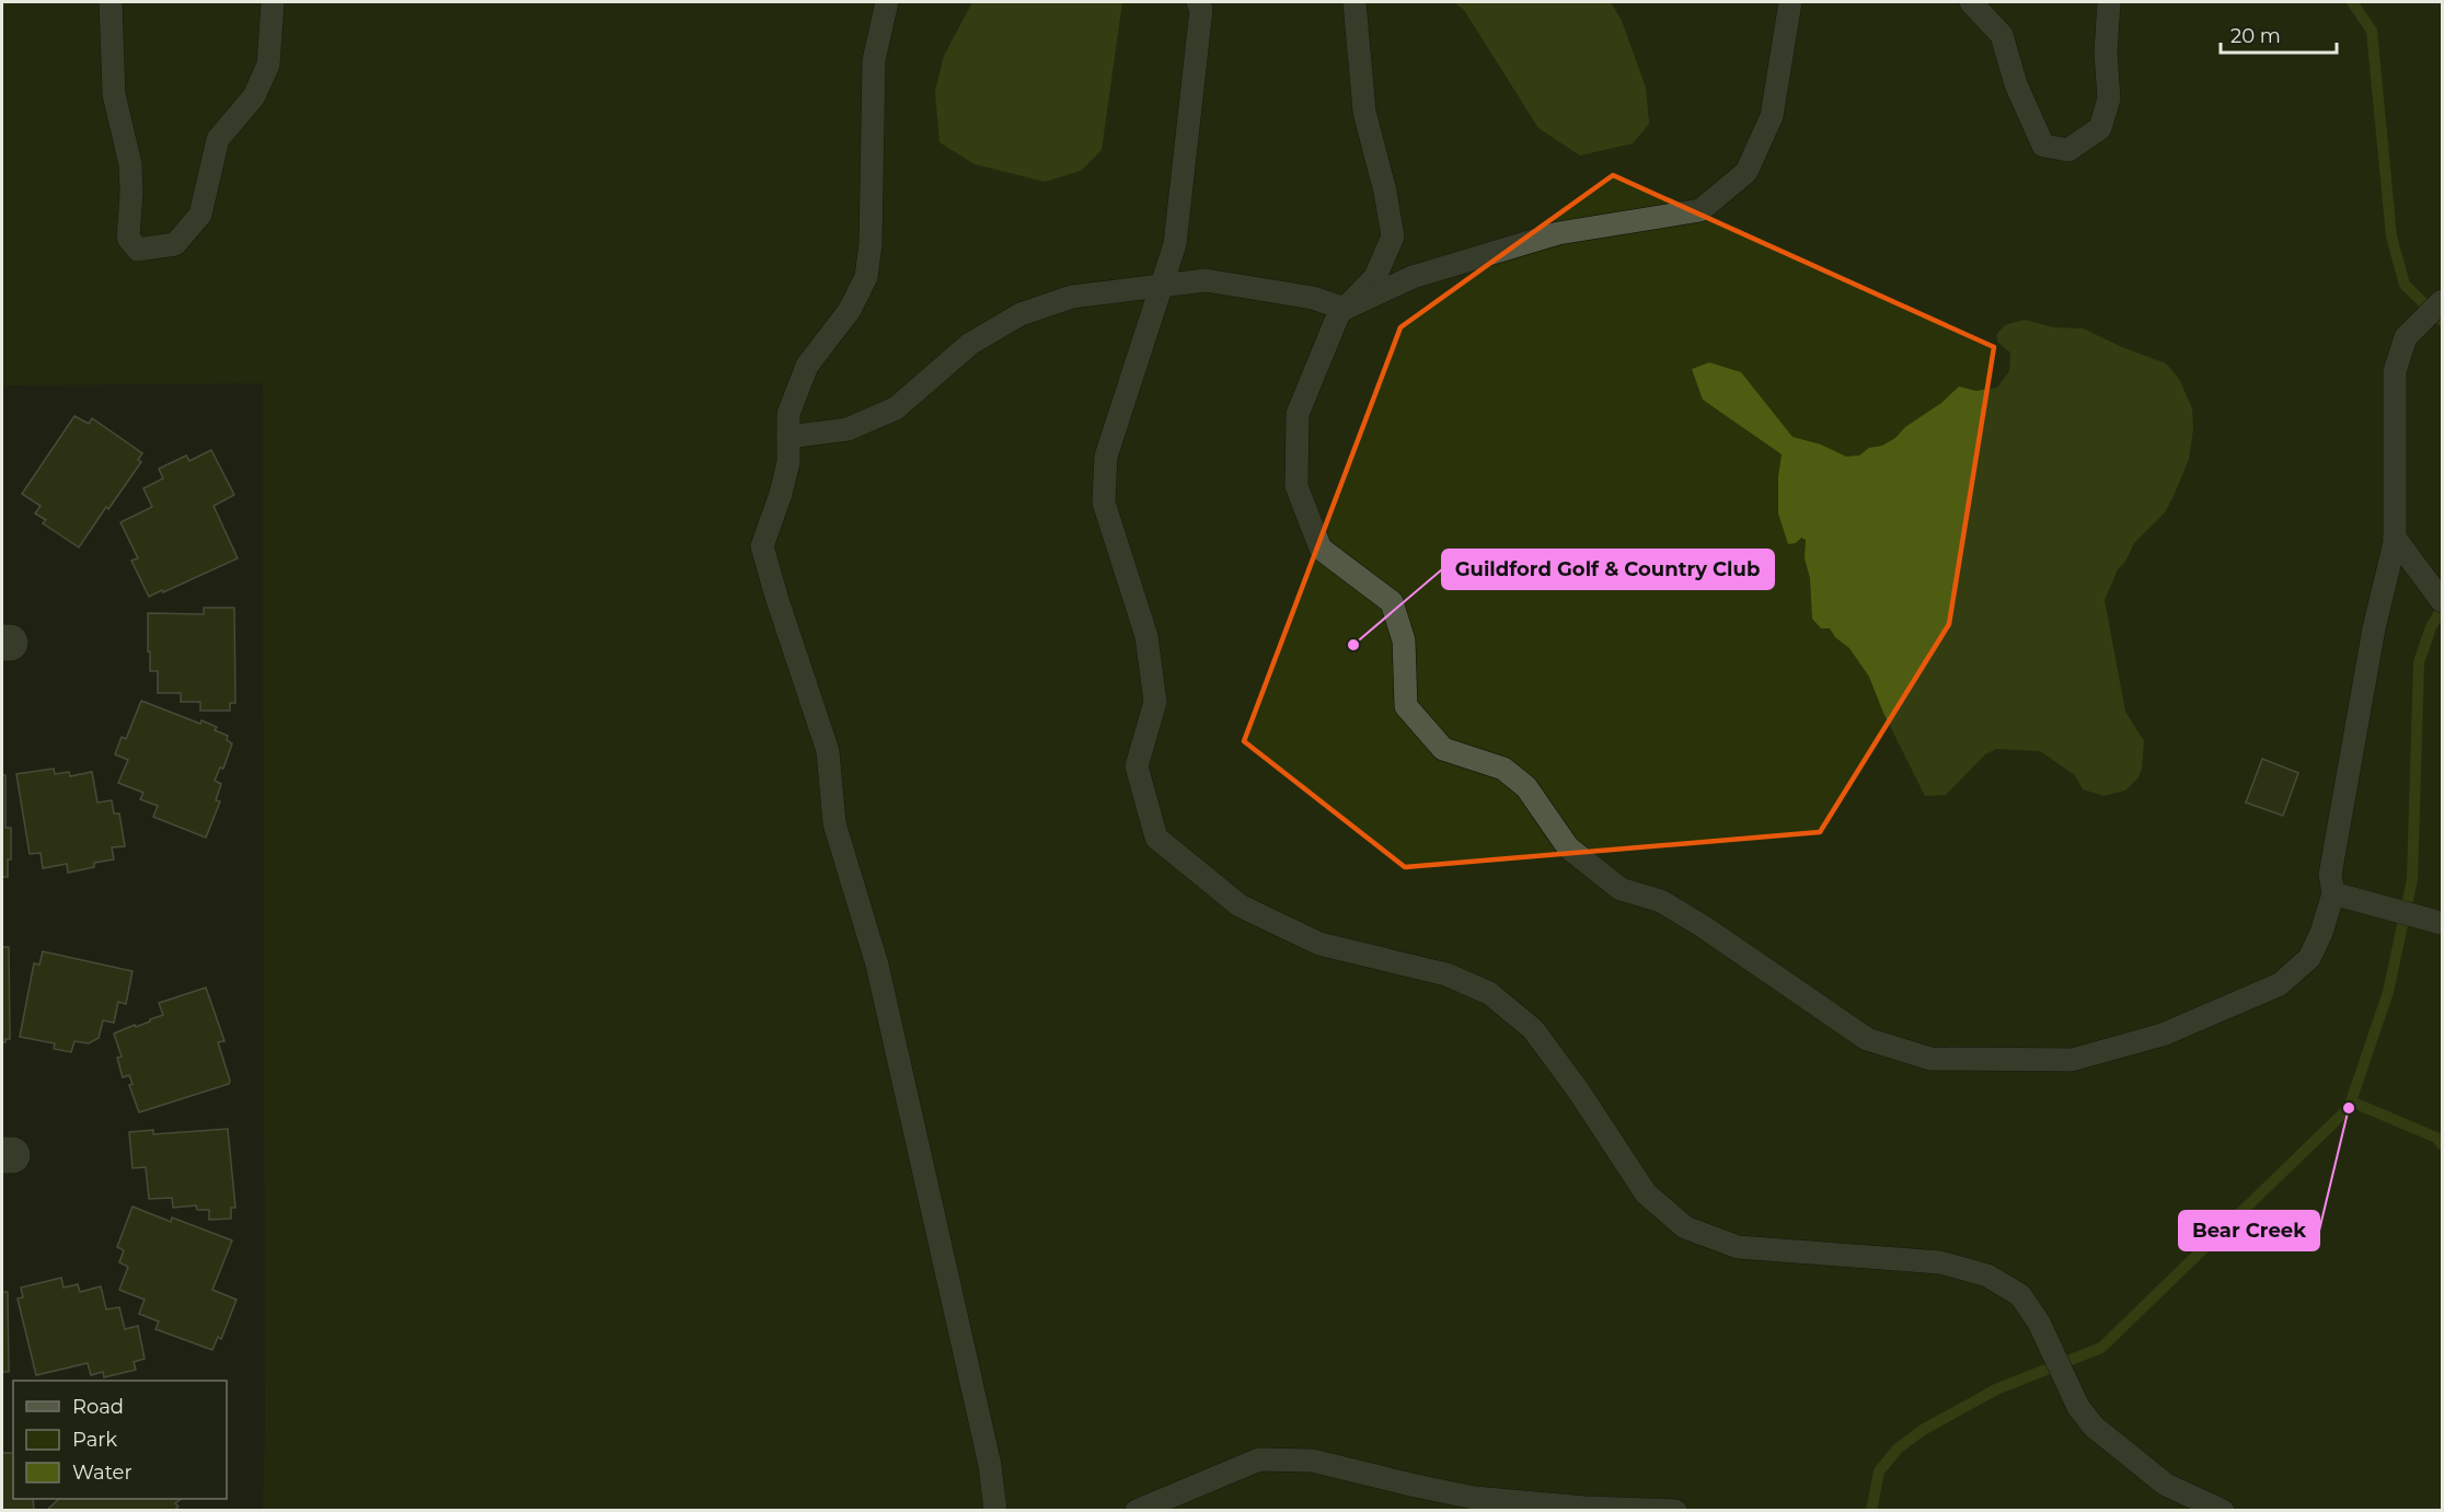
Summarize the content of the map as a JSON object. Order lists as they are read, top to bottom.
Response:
{
  "places": ["Guildford Golf & Country Club", "Bear Creek"],
  "legend": ["Road", "Park", "Water"],
  "scale_bar": "20 m"
}
